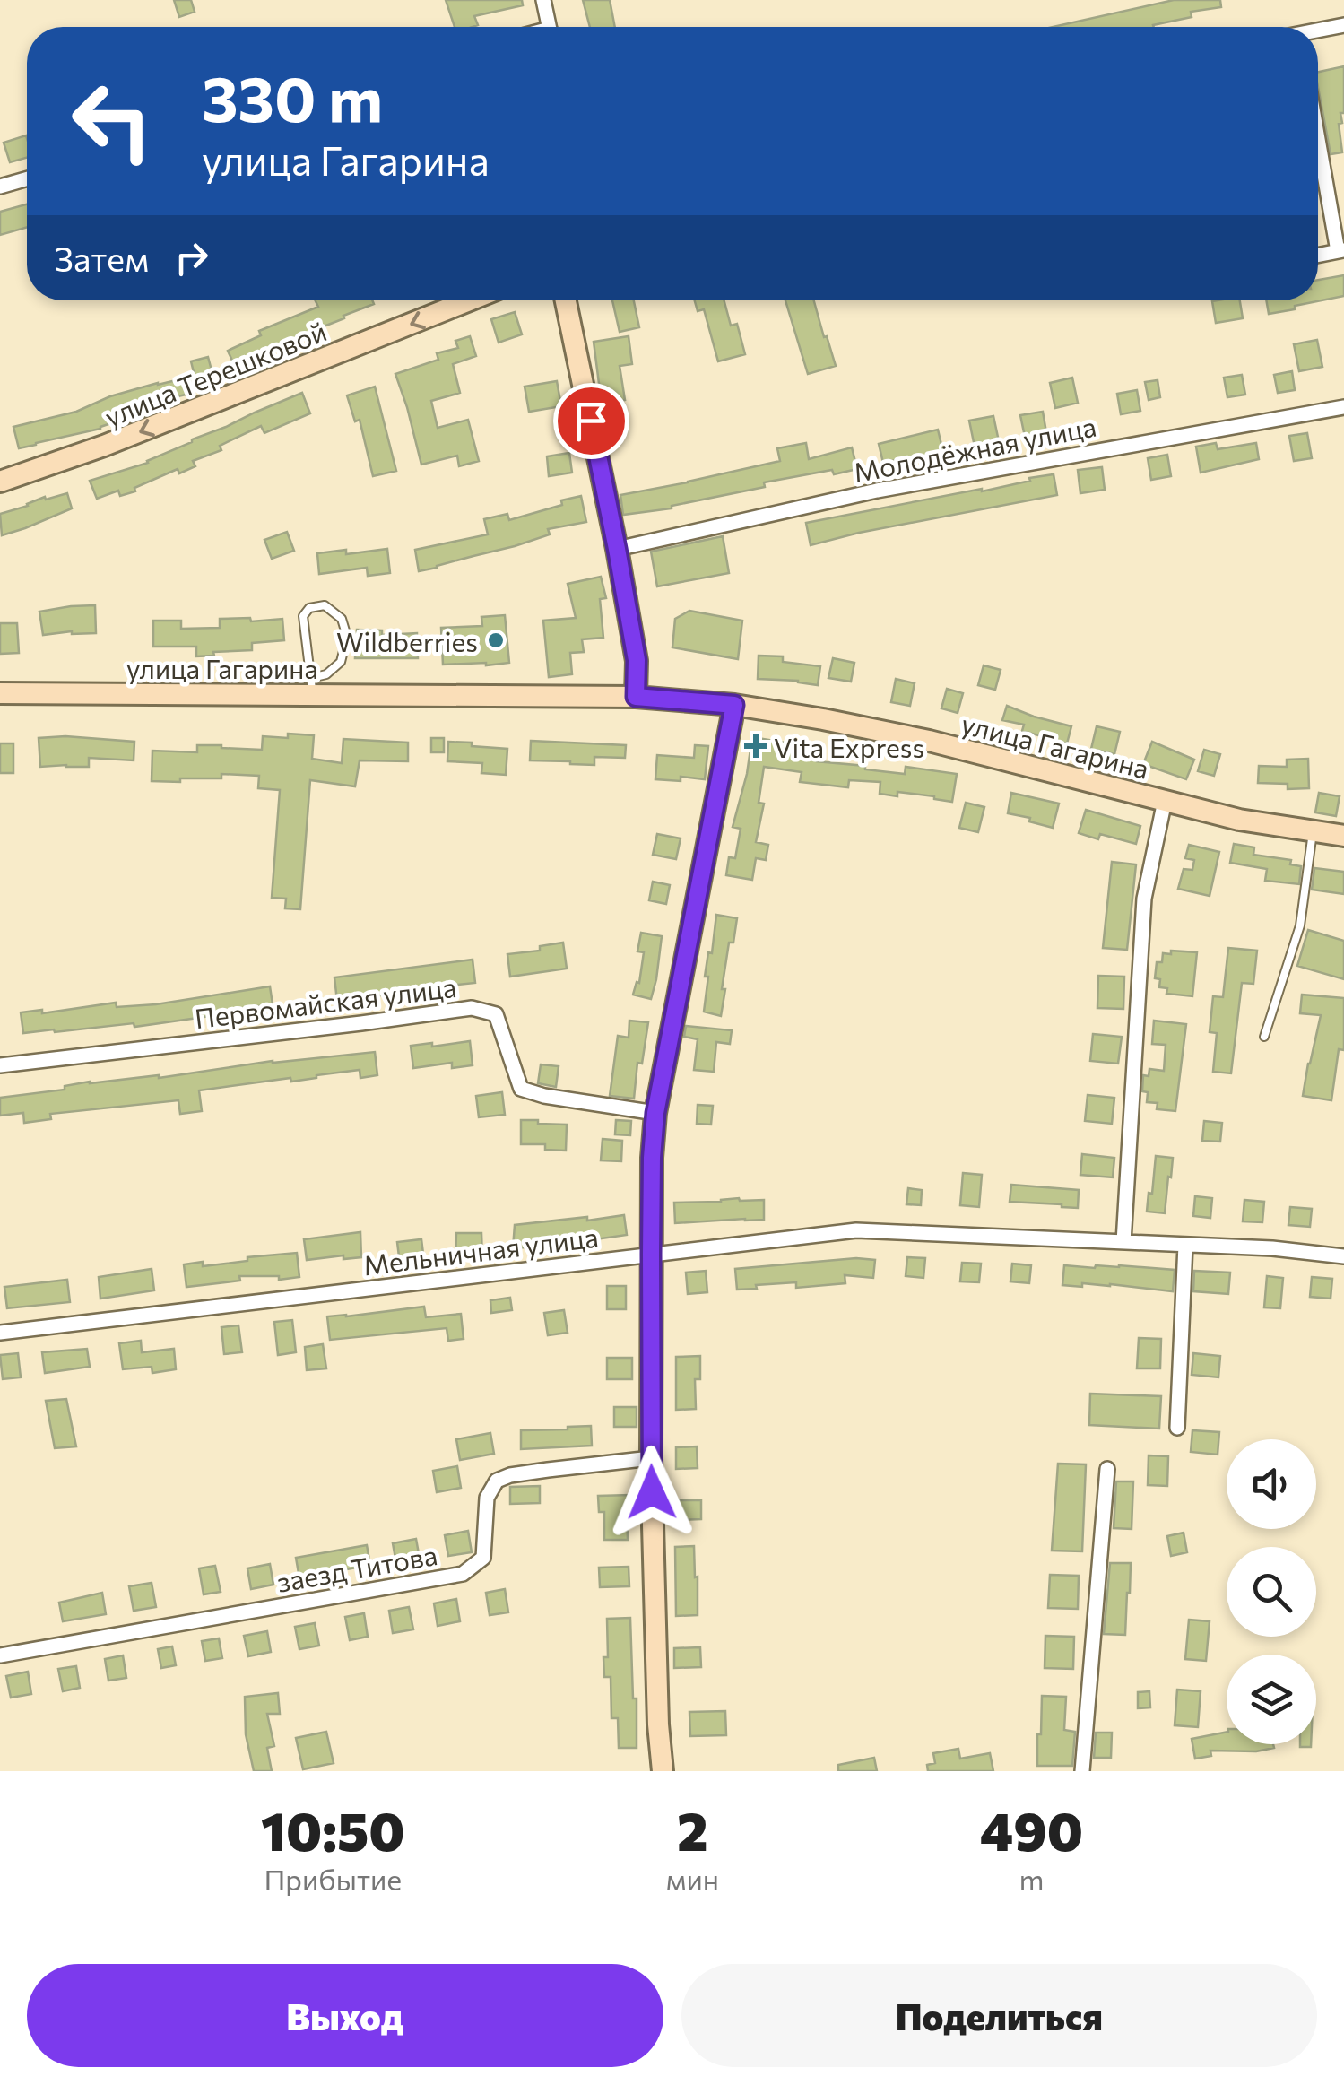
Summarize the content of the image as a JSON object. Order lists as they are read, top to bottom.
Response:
{
  "streets": {
    "main road": ["улица Терешковой", "улица Гагарина"],
    "street": [
      "Молодёжная улица",
      "Первомайская улица",
      "Мельничная улица",
      "заезд Титова"
    ]
  },
  "one_way": ["улица Терешковой"],
  "places": {
    "other": ["Wildberries"],
    "health": ["Vita Express"]
  },
  "page": {
    "turn": ["330 m", "улица Гагарина"],
    "then": "Затем",
    "eta": [
      "10:50",
      "Прибытие",
      "2",
      "мин",
      "490",
      "m"
    ],
    "buttons": ["Выход", "Поделиться"]
  }
}
